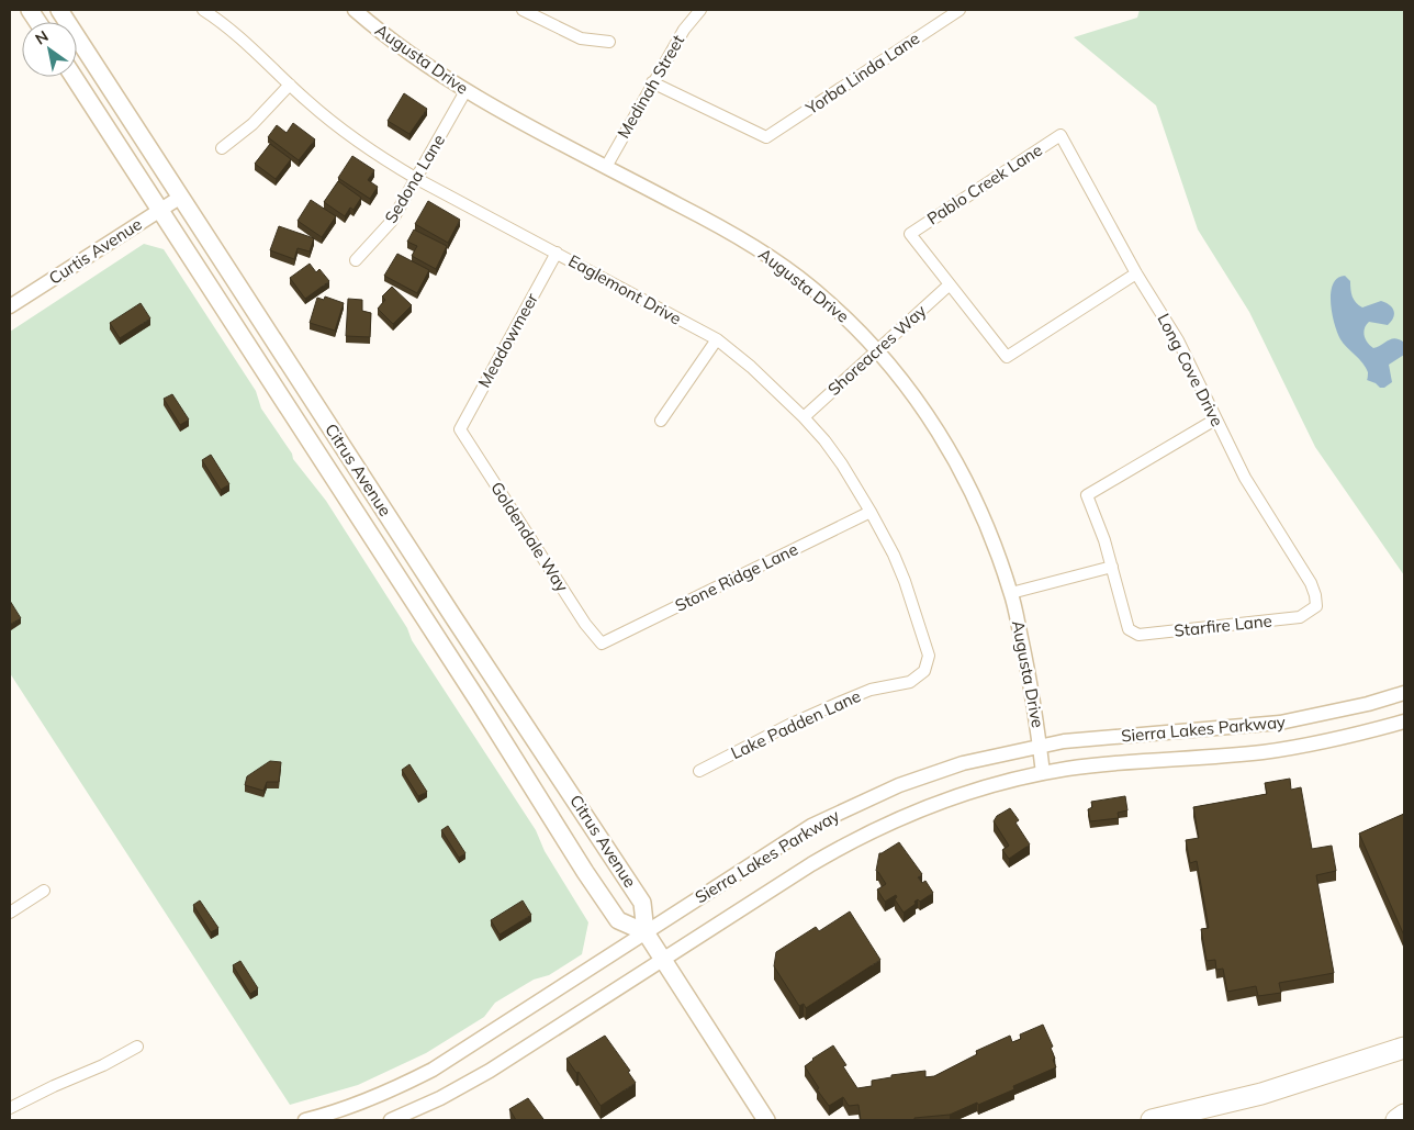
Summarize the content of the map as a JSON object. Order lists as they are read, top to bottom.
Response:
{
  "streets": {
    "main road": ["Citrus Avenue"],
    "street": [
      "Augusta Drive",
      "Yorba Linda Lane",
      "Medinah Street",
      "Sedona Lane",
      "Pablo Creek Lane",
      "Curtis Avenue",
      "Eaglemont Drive",
      "Meadowmeer",
      "Shoreacres Way",
      "Long Cove Drive",
      "Goldendale Way",
      "Stone Ridge Lane",
      "Starfire Lane",
      "Lake Padden Lane",
      "Sierra Lakes Parkway"
    ]
  },
  "crossings": [
    ["Augusta Drive", "Medinah Street"],
    ["Augusta Drive", "Sedona Lane"],
    ["Augusta Drive", "Shoreacres Way"],
    ["Augusta Drive", "Sierra Lakes Parkway"],
    ["Yorba Linda Lane", "Medinah Street"],
    ["Sedona Lane", "Eaglemont Drive"],
    ["Pablo Creek Lane", "Shoreacres Way"],
    ["Pablo Creek Lane", "Long Cove Drive"],
    ["Curtis Avenue", "Citrus Avenue"],
    ["Eaglemont Drive", "Meadowmeer"],
    ["Eaglemont Drive", "Shoreacres Way"],
    ["Eaglemont Drive", "Stone Ridge Lane"],
    ["Eaglemont Drive", "Lake Padden Lane"],
    ["Meadowmeer", "Goldendale Way"],
    ["Long Cove Drive", "Starfire Lane"],
    ["Citrus Avenue", "Sierra Lakes Parkway"],
    ["Goldendale Way", "Stone Ridge Lane"]
  ],
  "north": "top left"
}
